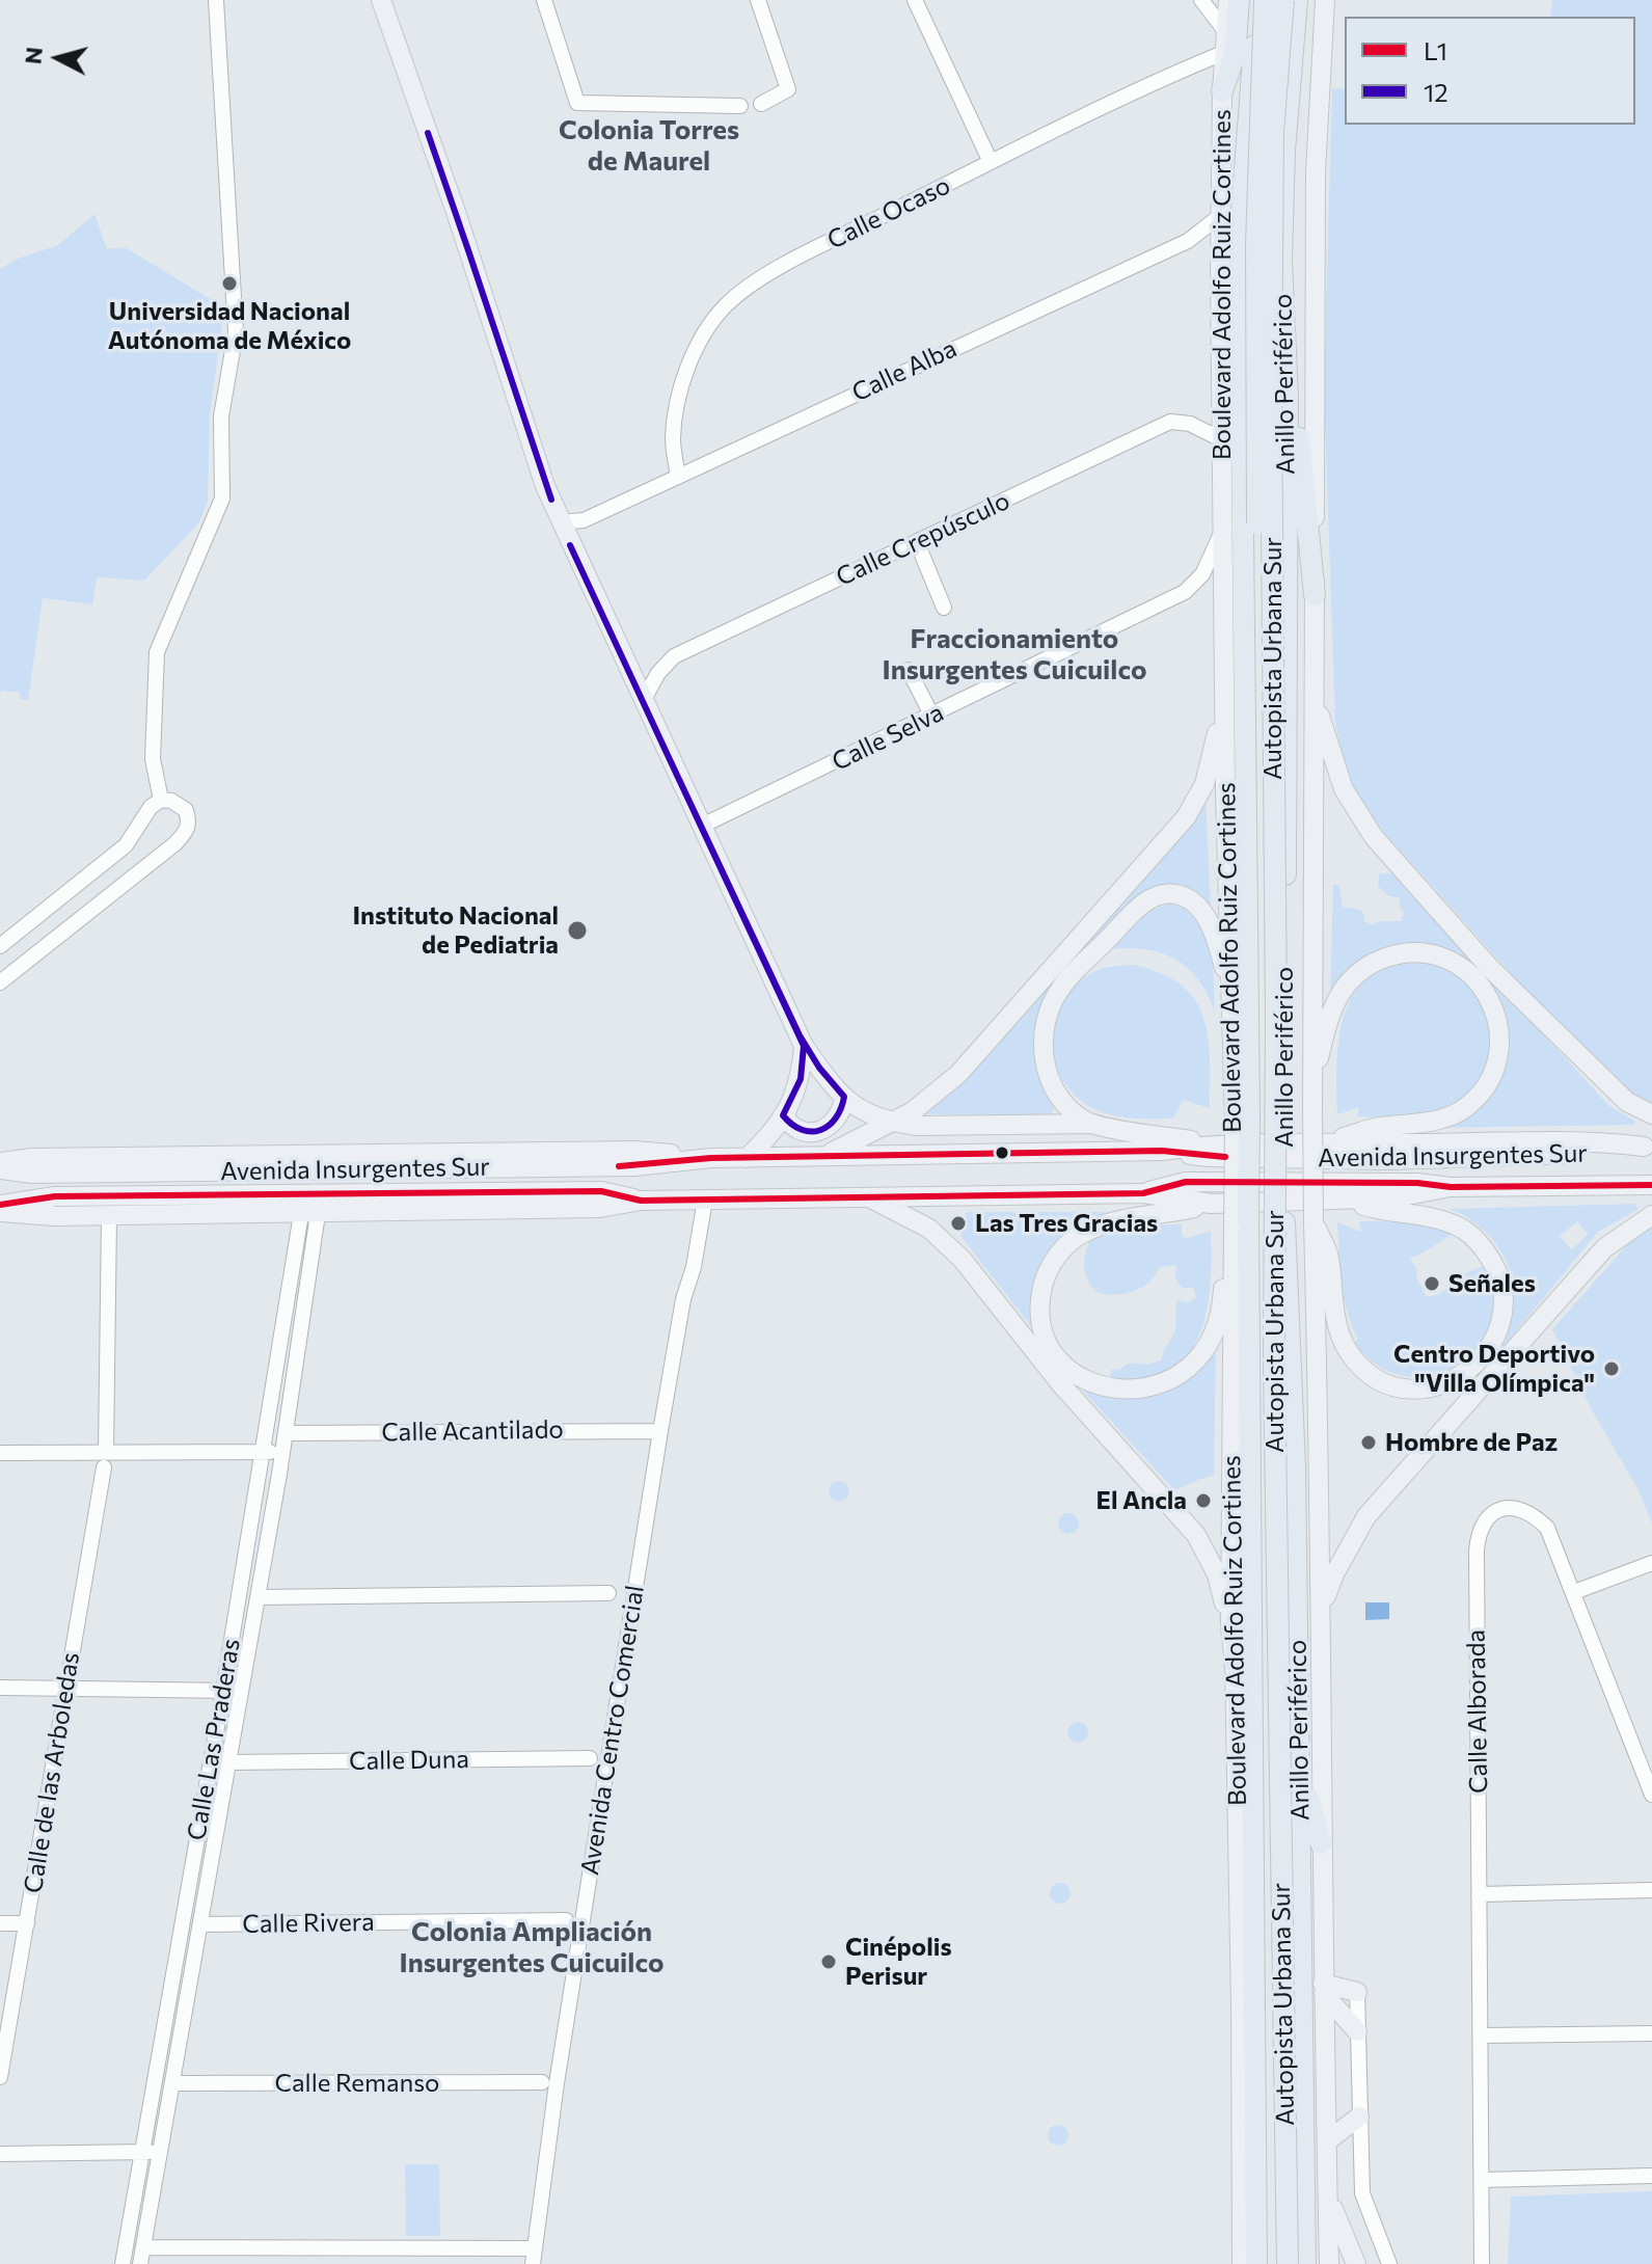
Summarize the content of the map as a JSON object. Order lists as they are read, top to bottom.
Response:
{
  "streets": {
    "highway": ["Anillo Periférico", "Autopista Urbana Sur"],
    "main road": ["Boulevard Adolfo Ruiz Cortines", "Avenida Insurgentes Sur"],
    "street": [
      "Calle Ocaso",
      "Calle Alba",
      "Calle Crepúsculo",
      "Calle Selva",
      "Calle Acantilado",
      "Calle Alborada",
      "Avenida Centro Comercial",
      "Calle Las Praderas",
      "Calle Duna",
      "Calle de las Arboledas",
      "Calle Rivera",
      "Calle Remanso"
    ]
  },
  "crossings": [
    ["Calle Ocaso", "Boulevard Adolfo Ruiz Cortines"],
    ["Calle Ocaso", "Calle Alba"],
    ["Boulevard Adolfo Ruiz Cortines", "Calle Alba"],
    ["Boulevard Adolfo Ruiz Cortines", "Anillo Periférico"],
    ["Boulevard Adolfo Ruiz Cortines", "Calle Crepúsculo"],
    ["Boulevard Adolfo Ruiz Cortines", "Calle Selva"],
    ["Avenida Insurgentes Sur", "Avenida Centro Comercial"],
    ["Avenida Insurgentes Sur", "Calle Las Praderas"],
    ["Avenida Insurgentes Sur", "Calle de las Arboledas"],
    ["Calle Acantilado", "Avenida Centro Comercial"],
    ["Calle Acantilado", "Calle Las Praderas"],
    ["Calle Las Praderas", "Calle Duna"],
    ["Calle Las Praderas", "Calle Rivera"],
    ["Calle Las Praderas", "Calle Remanso"]
  ],
  "districts": ["Colonia Torres de Maurel", "Fraccionamiento Insurgentes Cuicuilco", "Colonia Ampliación Insurgentes Cuicuilco"],
  "places": [
    "Universidad Nacional Autónoma de México",
    "Instituto Nacional de Pediatria",
    "Las Tres Gracias",
    "Señales",
    "Centro Deportivo \"Villa Olímpica\"",
    "Hombre de Paz",
    "El Ancla",
    "Cinépolis Perisur"
  ],
  "lines": ["transit line 12", "transit line L1"],
  "legend": ["L1", "12"],
  "north": "left"
}
